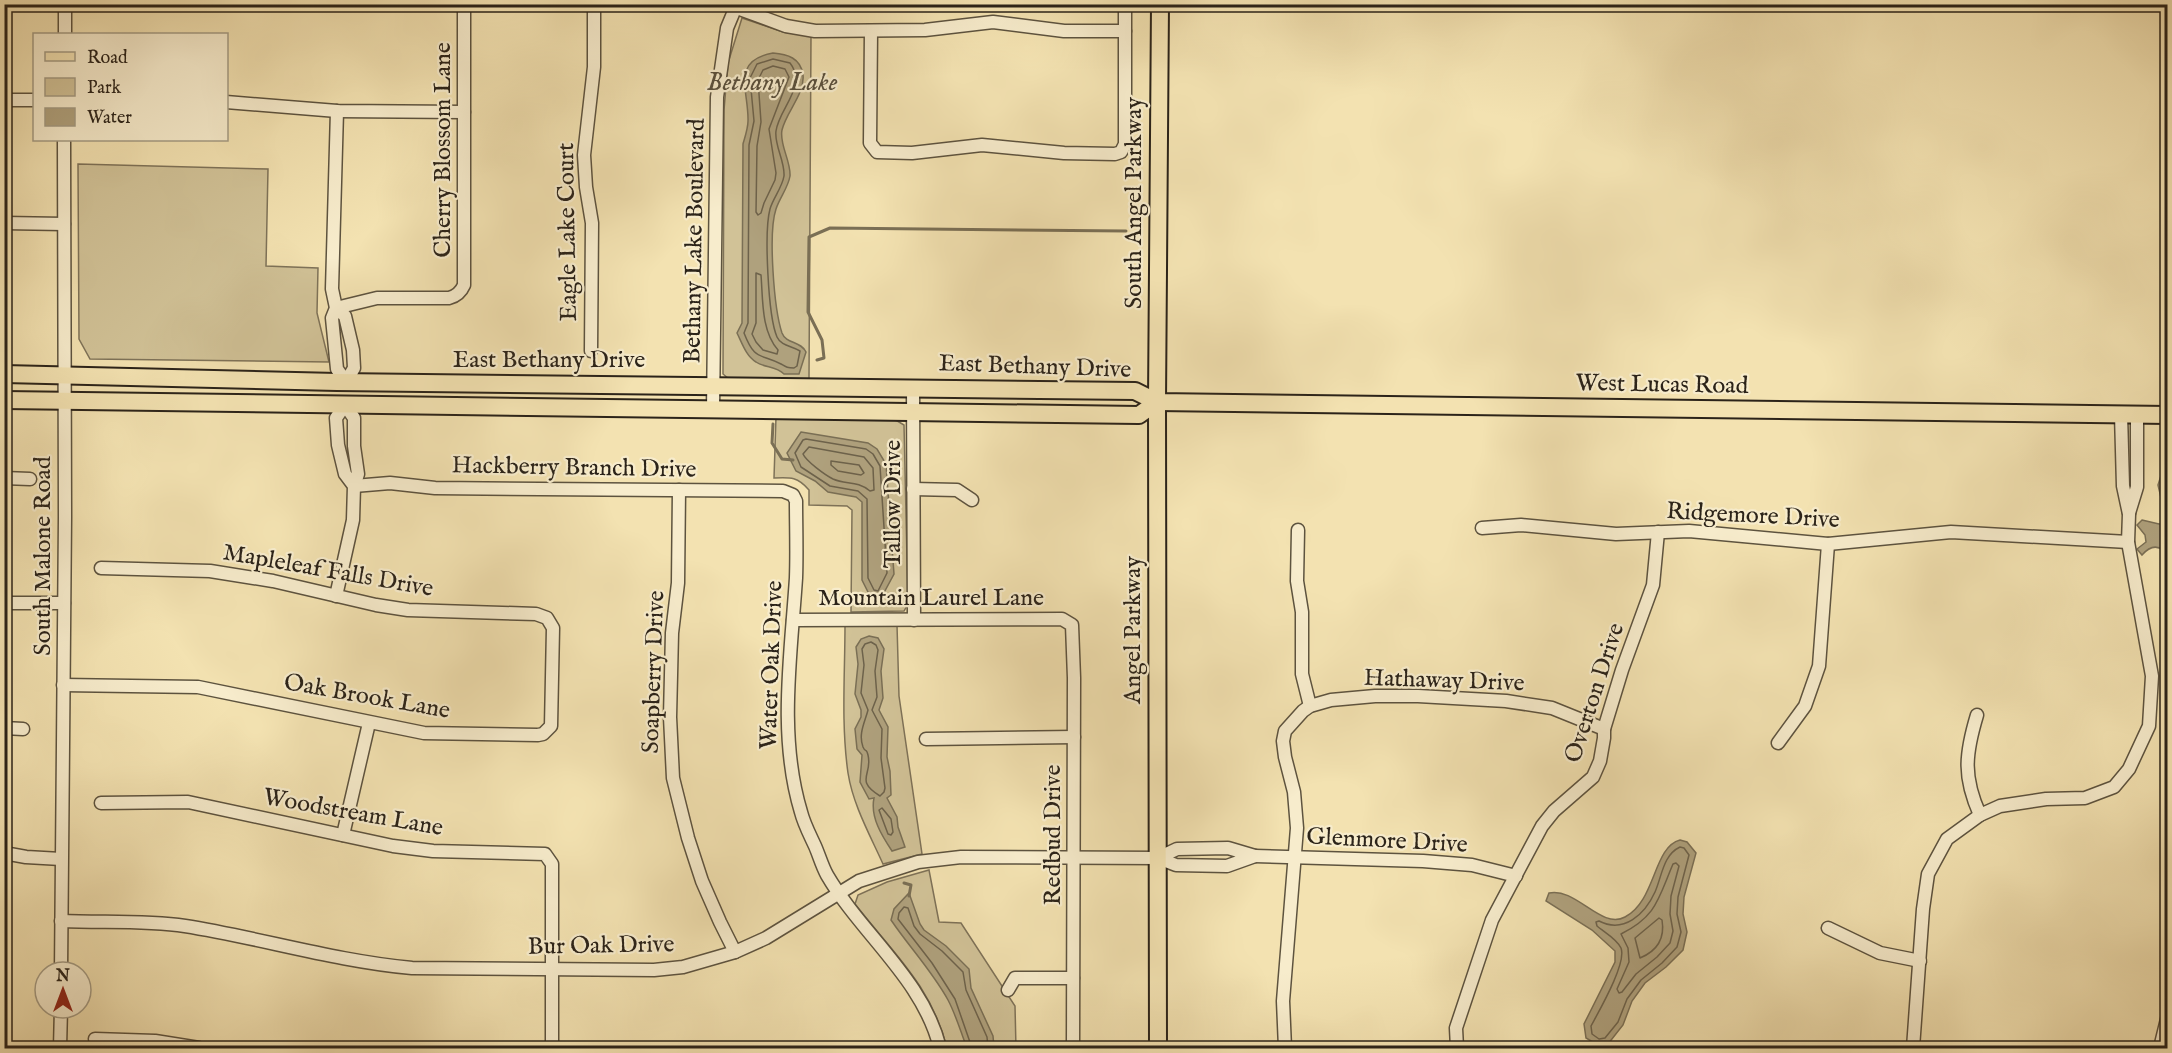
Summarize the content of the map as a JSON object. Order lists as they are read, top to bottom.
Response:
{
  "streets": {
    "main road": [
      "South Angel Parkway",
      "East Bethany Drive",
      "West Lucas Road",
      "Angel Parkway"
    ],
    "street": [
      "Cherry Blossom Lane",
      "Eagle Lake Court",
      "Bethany Lake Boulevard",
      "Hackberry Branch Drive",
      "Tallow Drive",
      "Ridgemore Drive",
      "South Malone Road",
      "Mapleleaf Falls Drive",
      "Mountain Laurel Lane",
      "Water Oak Drive",
      "Soapberry Drive",
      "Hathaway Drive",
      "Overton Drive",
      "Oak Brook Lane",
      "Woodstream Lane",
      "Redbud Drive",
      "Glenmore Drive",
      "Bur Oak Drive"
    ]
  },
  "crossings": [
    ["South Angel Parkway", "East Bethany Drive"],
    ["South Angel Parkway", "West Lucas Road"],
    ["South Angel Parkway", "Angel Parkway"],
    ["Bethany Lake Boulevard", "East Bethany Drive"],
    ["East Bethany Drive", "West Lucas Road"],
    ["East Bethany Drive", "Tallow Drive"],
    ["East Bethany Drive", "South Malone Road"],
    ["East Bethany Drive", "Angel Parkway"],
    ["West Lucas Road", "Angel Parkway"],
    ["Hackberry Branch Drive", "Water Oak Drive"],
    ["Hackberry Branch Drive", "Soapberry Drive"],
    ["Tallow Drive", "Mountain Laurel Lane"],
    ["Ridgemore Drive", "Overton Drive"],
    ["South Malone Road", "Oak Brook Lane"],
    ["South Malone Road", "Bur Oak Drive"],
    ["Mapleleaf Falls Drive", "Oak Brook Lane"],
    ["Mountain Laurel Lane", "Water Oak Drive"],
    ["Mountain Laurel Lane", "Redbud Drive"],
    ["Angel Parkway", "Glenmore Drive"],
    ["Angel Parkway", "Bur Oak Drive"],
    ["Water Oak Drive", "Bur Oak Drive"],
    ["Soapberry Drive", "Bur Oak Drive"],
    ["Hathaway Drive", "Overton Drive"],
    ["Overton Drive", "Glenmore Drive"],
    ["Woodstream Lane", "Bur Oak Drive"],
    ["Redbud Drive", "Bur Oak Drive"],
    ["Glenmore Drive", "Bur Oak Drive"]
  ],
  "water": ["Bethany Lake"],
  "legend": ["Road", "Park", "Water"],
  "north": "top"
}
